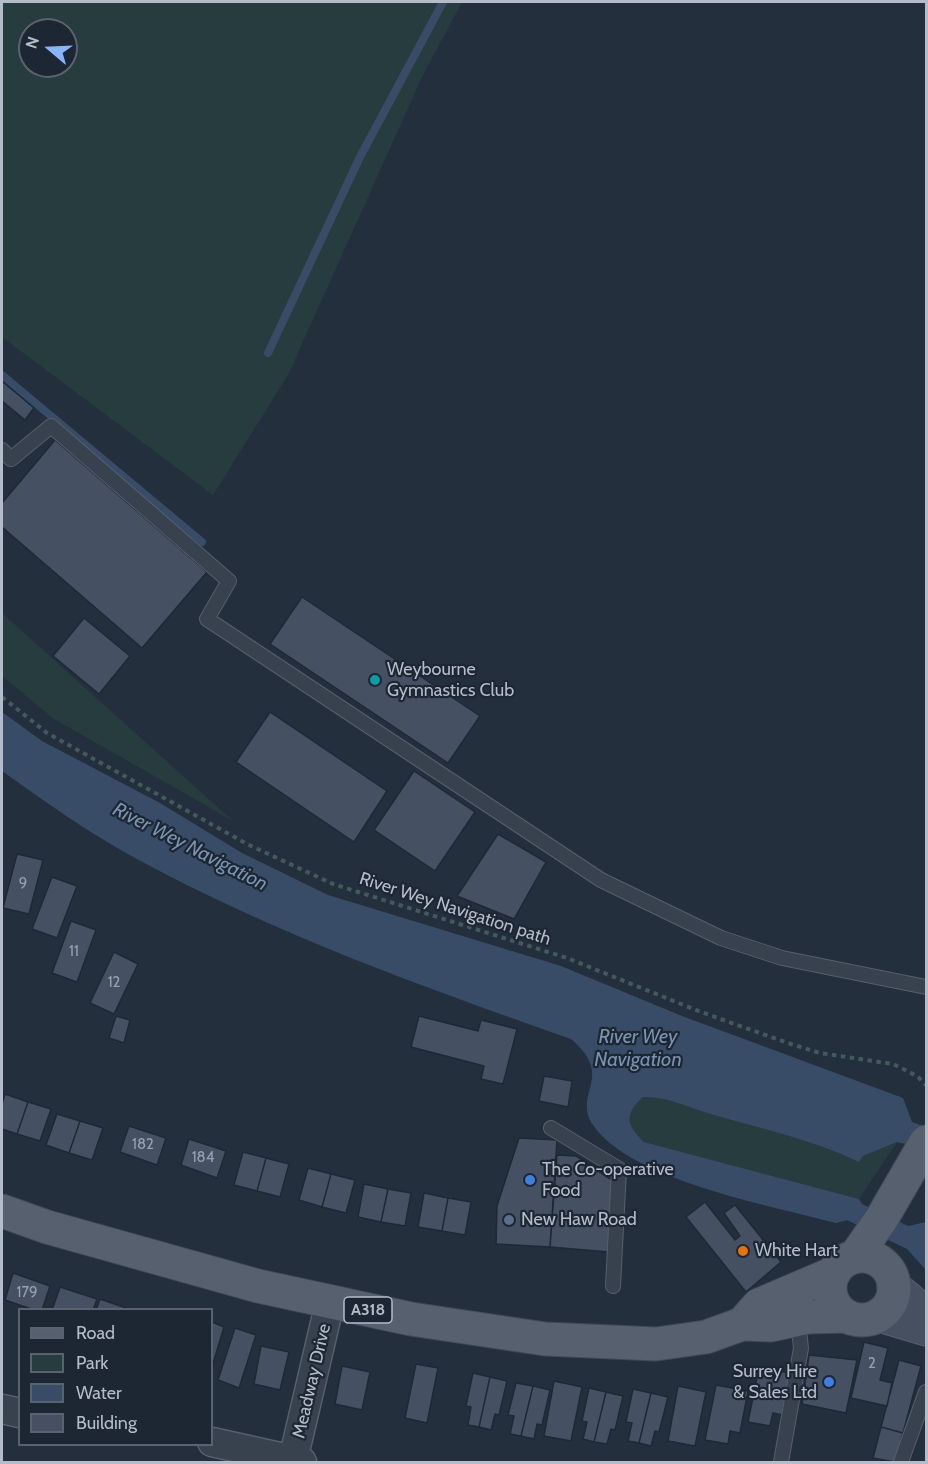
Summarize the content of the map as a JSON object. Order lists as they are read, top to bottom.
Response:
{
  "streets": {
    "main road": ["A318"],
    "street": ["Meadway Drive"],
    "path": ["River Wey Navigation path"]
  },
  "crossings": [
    ["A318", "Meadway Drive"]
  ],
  "water": ["River Wey Navigation"],
  "places": [
    "Weybourne Gymnastics Club",
    "The Co-operative Food",
    "New Haw Road",
    "White Hart",
    "Surrey Hire & Sales Ltd"
  ],
  "house_numbers": [
    "9",
    "11",
    "12",
    "182",
    "184",
    "179",
    "2"
  ],
  "legend": [
    "Road",
    "Park",
    "Water",
    "Building"
  ],
  "north": "left"
}
